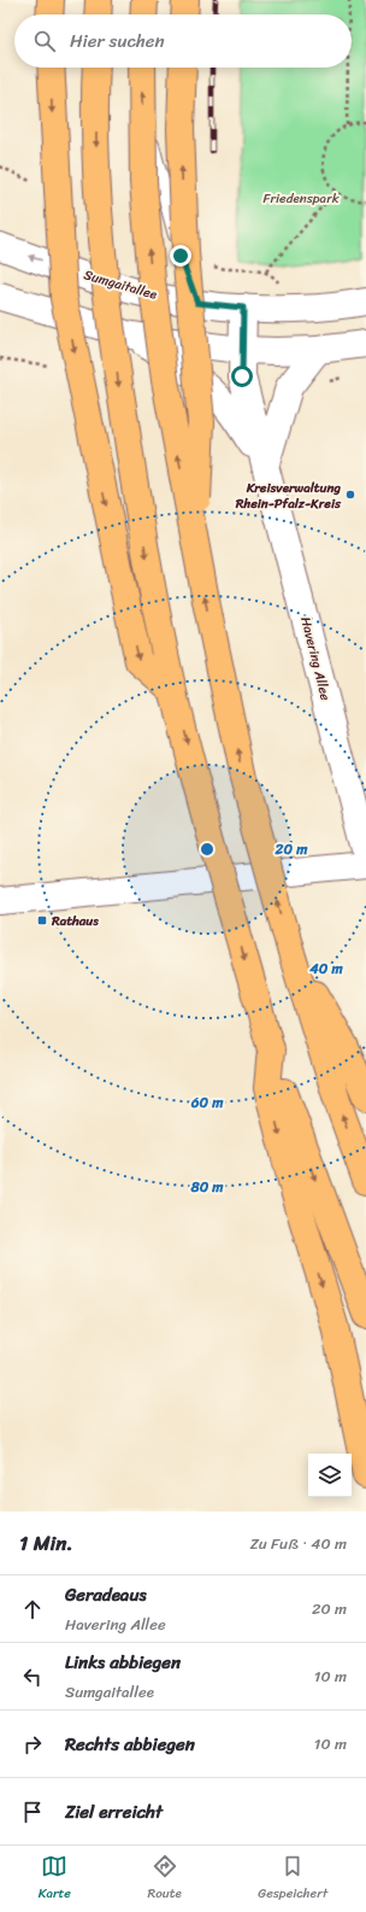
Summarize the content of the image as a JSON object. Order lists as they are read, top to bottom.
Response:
{
  "streets": {
    "street": ["Sumgaitallee", "Havering Allee"]
  },
  "crossings": [
    ["Sumgaitallee", "Havering Allee"]
  ],
  "parks": ["Friedenspark"],
  "places": {
    "other": ["Kreisverwaltung Rhein-Pfalz-Kreis"],
    "transit": ["Rathaus"]
  },
  "page": {
    "search": "Hier suchen",
    "heading": ["1 Min.", "Zu Fuß · 40 m"],
    "list": [
      ["Geradeaus", "Havering Allee", "20 m"],
      ["Links abbiegen", "Sumgaitallee", "10 m"],
      ["Rechts abbiegen", "10 m"],
      "Ziel erreicht"
    ],
    "nav": ["Karte", "Route", "Gespeichert"]
  },
  "rings": [
    "20 m",
    "40 m",
    "60 m",
    "80 m"
  ]
}
